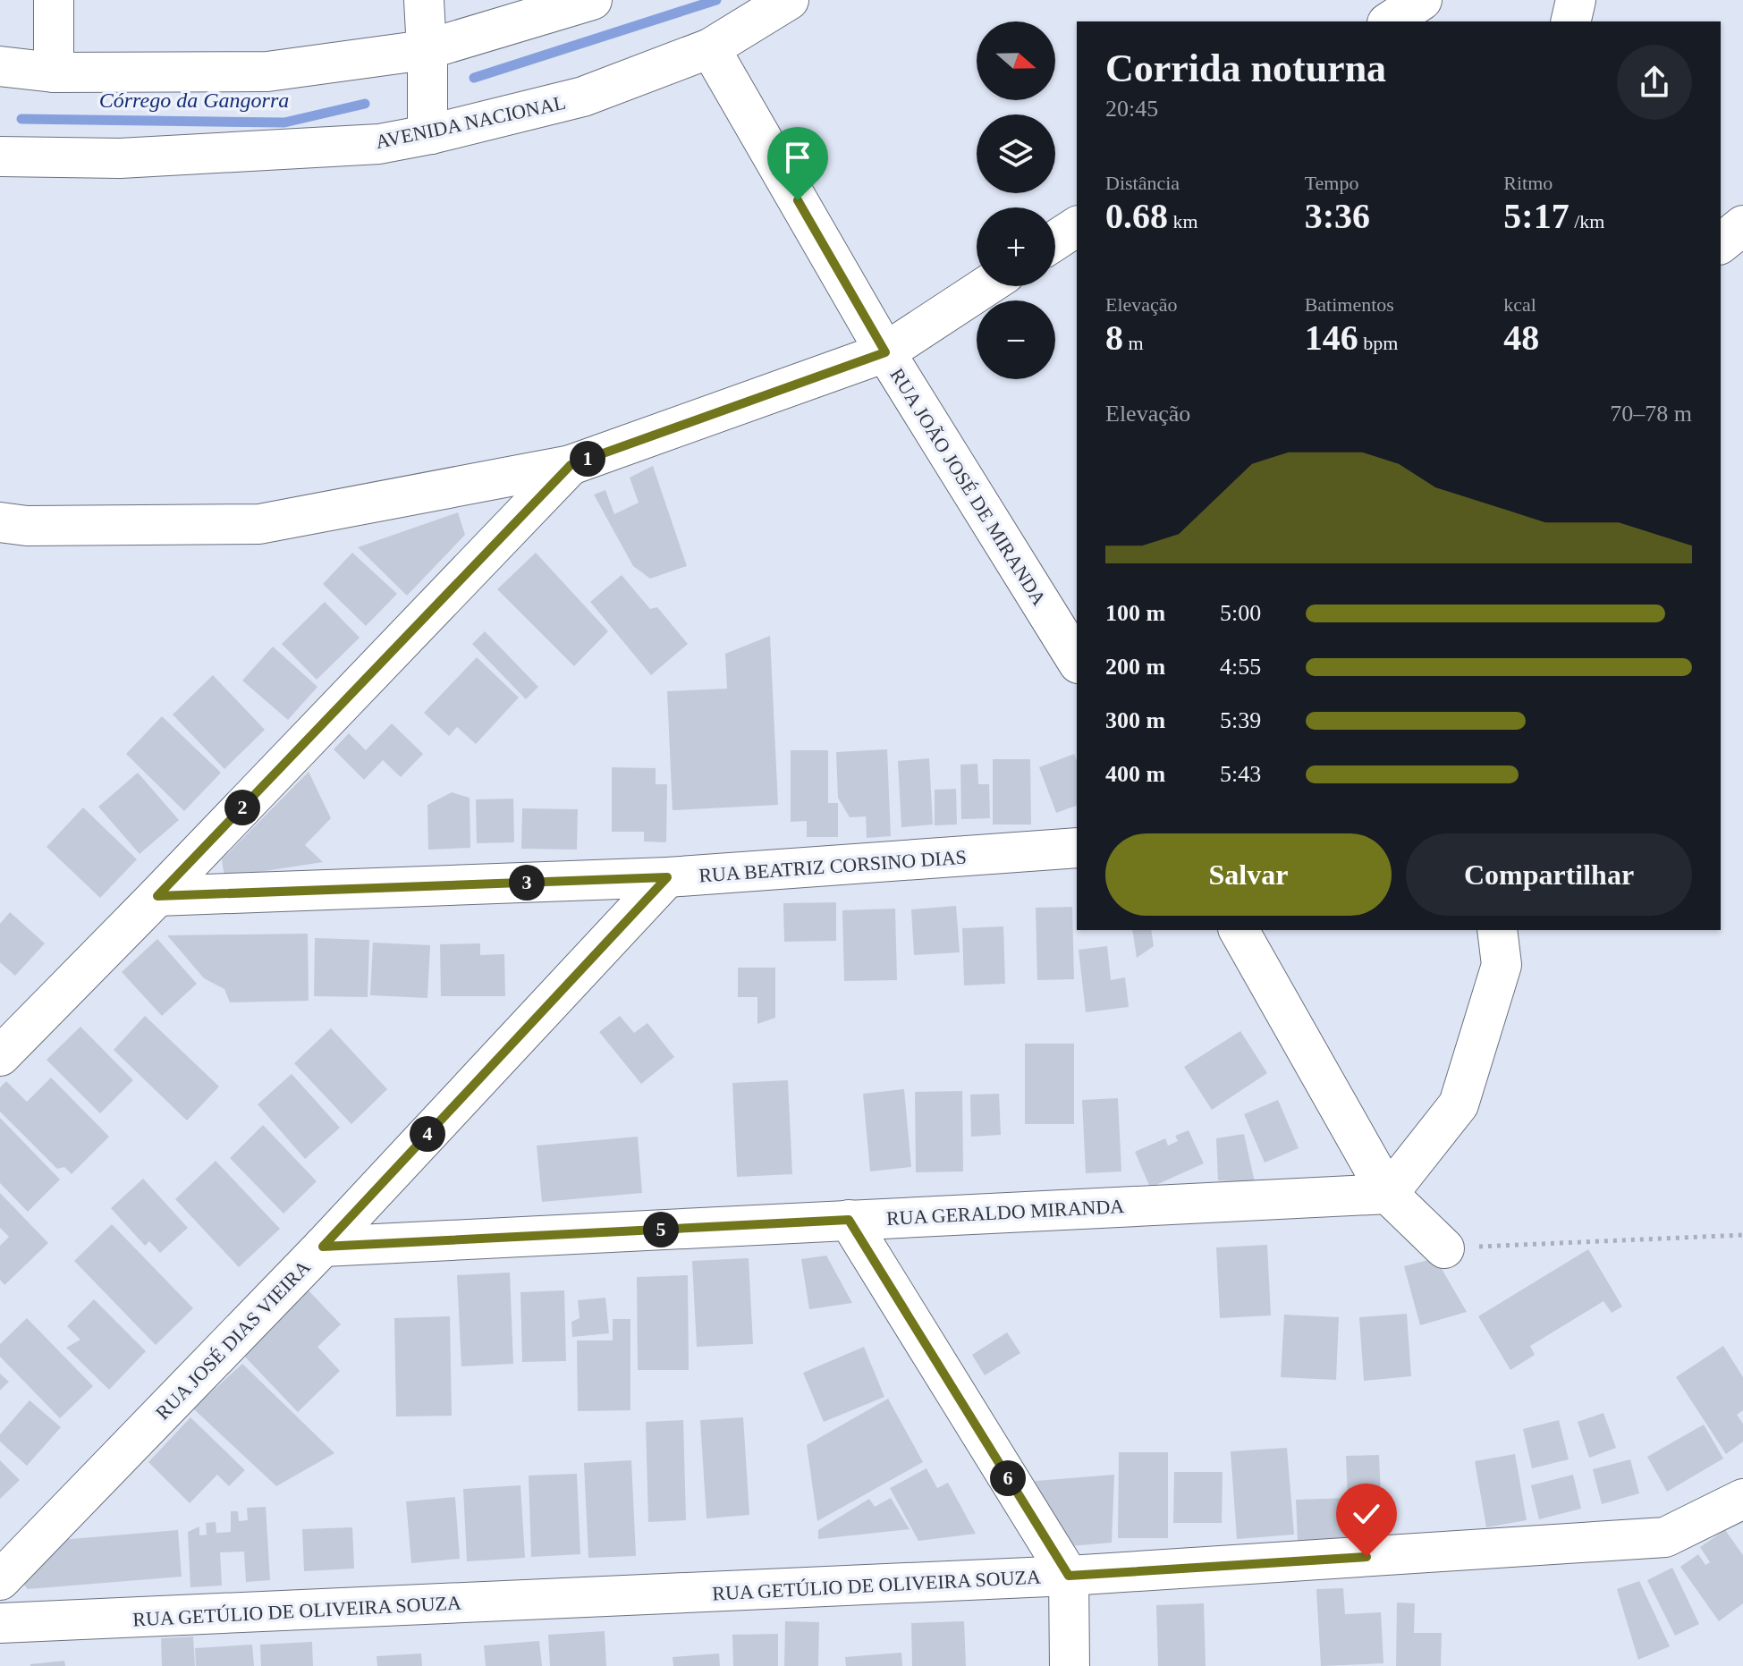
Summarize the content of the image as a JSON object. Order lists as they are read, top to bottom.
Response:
{
  "streets": {
    "street": [
      "AVENIDA NACIONAL",
      "RUA JOÃO JOSÉ DE MIRANDA",
      "RUA BEATRIZ CORSINO DIAS",
      "RUA GERALDO MIRANDA",
      "RUA JOSÉ DIAS VIEIRA",
      "RUA GETÚLIO DE OLIVEIRA SOUZA"
    ]
  },
  "crossings": [
    ["AVENIDA NACIONAL", "RUA JOÃO JOSÉ DE MIRANDA"],
    ["RUA BEATRIZ CORSINO DIAS", "RUA JOSÉ DIAS VIEIRA"],
    ["RUA GERALDO MIRANDA", "RUA JOSÉ DIAS VIEIRA"]
  ],
  "water": ["Córrego da Gangorra"],
  "north": "right",
  "page": {
    "map_buttons": ["+", "−"],
    "heading": ["Corrida noturna", "20:45"],
    "stats": [
      ["Distância", "0.68 km"],
      ["Tempo", "3:36"],
      ["Ritmo", "5:17 /km"],
      ["Elevação", "8 m"],
      ["Batimentos", "146 bpm"],
      ["kcal", "48"]
    ],
    "chart": ["Elevação", "70–78 m"],
    "pins": [
      "1",
      "2",
      "3",
      "4",
      "5",
      "6"
    ],
    "list": [
      {
        "name": "100 m",
        "note": "5:00"
      },
      {
        "name": "200 m",
        "note": "4:55"
      },
      {
        "name": "300 m",
        "note": "5:39"
      },
      {
        "name": "400 m",
        "note": "5:43"
      }
    ],
    "buttons": ["Salvar", "Compartilhar"]
  }
}
